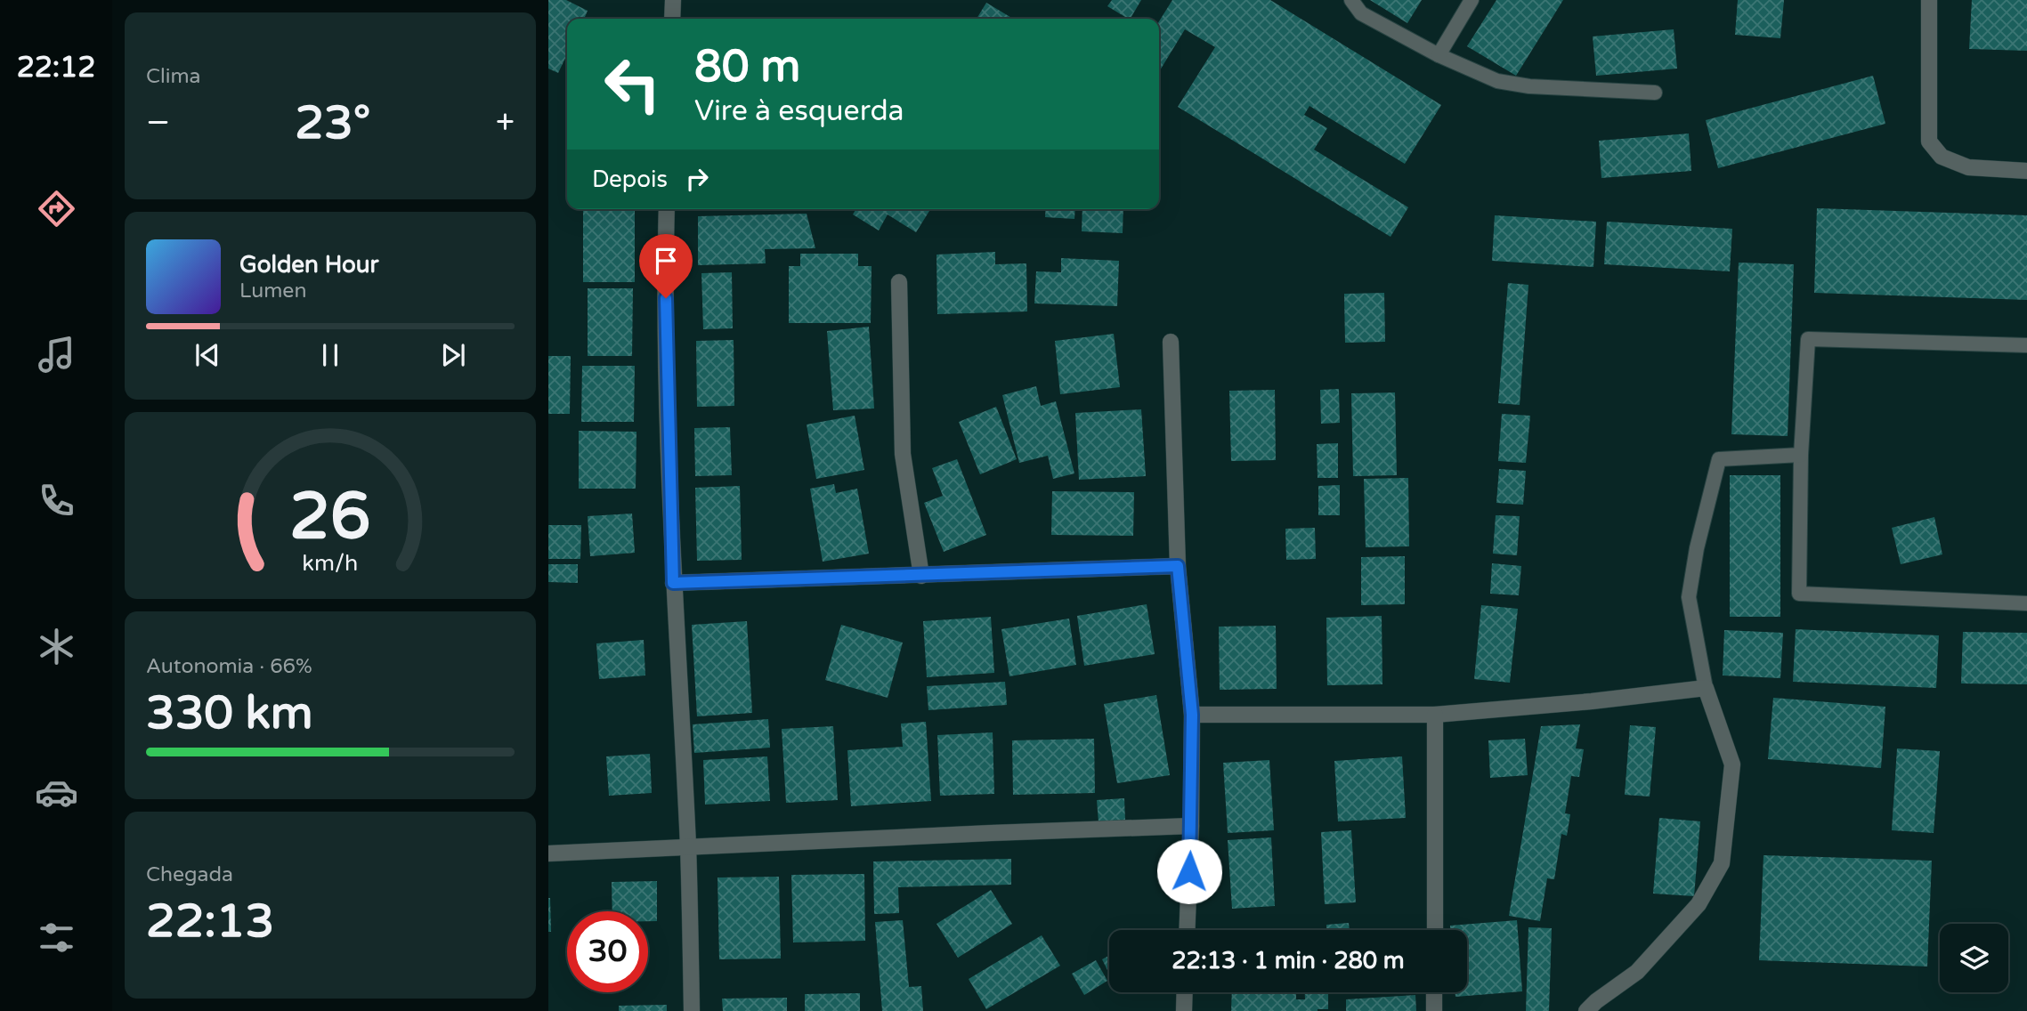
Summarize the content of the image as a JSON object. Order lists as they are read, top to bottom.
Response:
{
  "page": {
    "tabs": "22:12",
    "tile": [
      "Clima",
      ["Autonomia · 66%", "330 km"],
      ["Chegada", "22:13"]
    ],
    "turn": ["80 m", "Vire à esquerda"],
    "heat": ["−", "23°", "+"],
    "then": "Depois",
    "song": ["Golden Hour", "Lumen"],
    "limit": "30",
    "trip": "22:13 · 1 min · 280 m",
    "gauge": ["26", "km/h"]
  }
}
